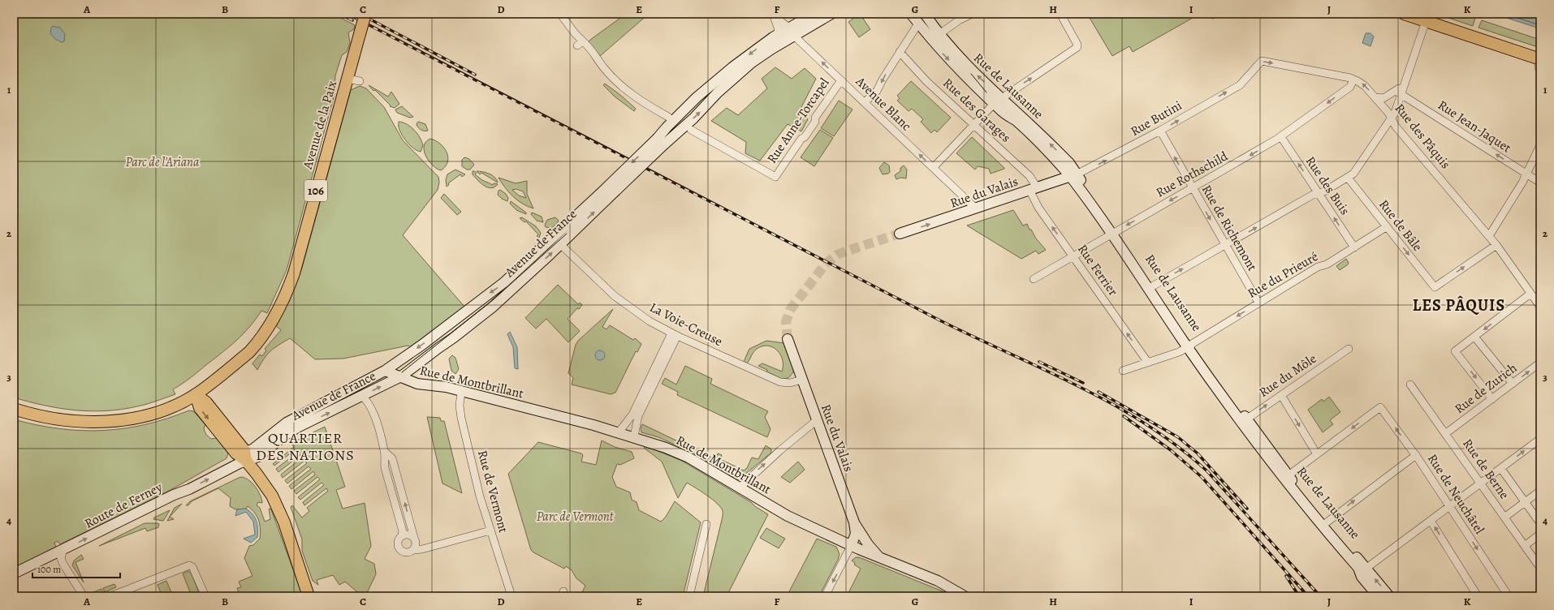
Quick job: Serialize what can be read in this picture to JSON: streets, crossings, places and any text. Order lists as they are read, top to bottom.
{
  "streets": {
    "main road": [
      "Rue de Lausanne",
      "Avenue de la Paix",
      "106",
      "Rue du Valais",
      "Avenue de France",
      "Rue de Montbrillant",
      "Route de Ferney"
    ],
    "street": [
      "Avenue Blanc",
      "Rue des Garages",
      "Rue Butini",
      "Rue Anne-Torcapel",
      "Rue Jean-Jaquet",
      "Rue des Pâquis",
      "Rue Rothschild",
      "Rue des Buis",
      "Rue de Bâle",
      "Rue de Richemont",
      "Rue Ferrier",
      "Rue du Prieuré",
      "La Voie-Creuse",
      "Rue du Môle",
      "Rue de Zurich",
      "Rue de Berne",
      "Rue de Vermont",
      "Rue de Neuchâtel"
    ]
  },
  "crossings": [
    ["Rue de Lausanne", "Rue Butini"],
    ["Rue de Lausanne", "Rue du Valais"],
    ["Rue de Lausanne", "Rue du Môle"],
    ["Avenue Blanc", "Rue Anne-Torcapel"],
    ["Avenue Blanc", "Rue du Valais"],
    ["Avenue Blanc", "Avenue de France"],
    ["Rue des Garages", "Rue du Valais"],
    ["Rue des Garages", "Rue Ferrier"],
    ["Rue Butini", "Rue des Pâquis"],
    ["Rue Butini", "Rue du Valais"],
    ["Rue Butini", "Rue de Richemont"],
    ["Rue des Pâquis", "Rue Rothschild"],
    ["Rue des Pâquis", "Rue de Bâle"],
    ["Rue Rothschild", "Rue des Buis"],
    ["Rue Rothschild", "Rue de Richemont"],
    ["Rue Rothschild", "Rue Ferrier"],
    ["Rue des Buis", "Rue du Prieuré"],
    ["Rue du Valais", "Rue Ferrier"],
    ["Rue du Valais", "La Voie-Creuse"],
    ["Rue du Valais", "Rue de Montbrillant"],
    ["Rue de Bâle", "Rue du Prieuré"],
    ["Rue de Richemont", "Rue du Prieuré"],
    ["Avenue de France", "La Voie-Creuse"],
    ["Avenue de France", "Rue de Montbrillant"],
    ["Avenue de France", "Route de Ferney"],
    ["Rue Ferrier", "Rue du Prieuré"],
    ["Rue de Montbrillant", "Rue de Vermont"],
    ["Rue de Zurich", "Rue de Berne"]
  ],
  "one_way": [
    "Avenue Blanc",
    "Rue Butini",
    "Rue Jean-Jaquet",
    "Rue des Buis",
    "Rue Ferrier",
    "Rue du Môle",
    "Route de Ferney"
  ],
  "districts": ["LES PÂQUIS", "QUARTIER DES NATIONS"],
  "parks": ["Parc de l'Ariana", "Parc de Vermont"],
  "scale_bar": "100 m",
  "grid": {
    "columns": [
      "A",
      "B",
      "C",
      "D",
      "E",
      "F",
      "G",
      "H",
      "I",
      "J",
      "K"
    ],
    "rows": [
      "1",
      "2",
      "3",
      "4"
    ]
  }
}
